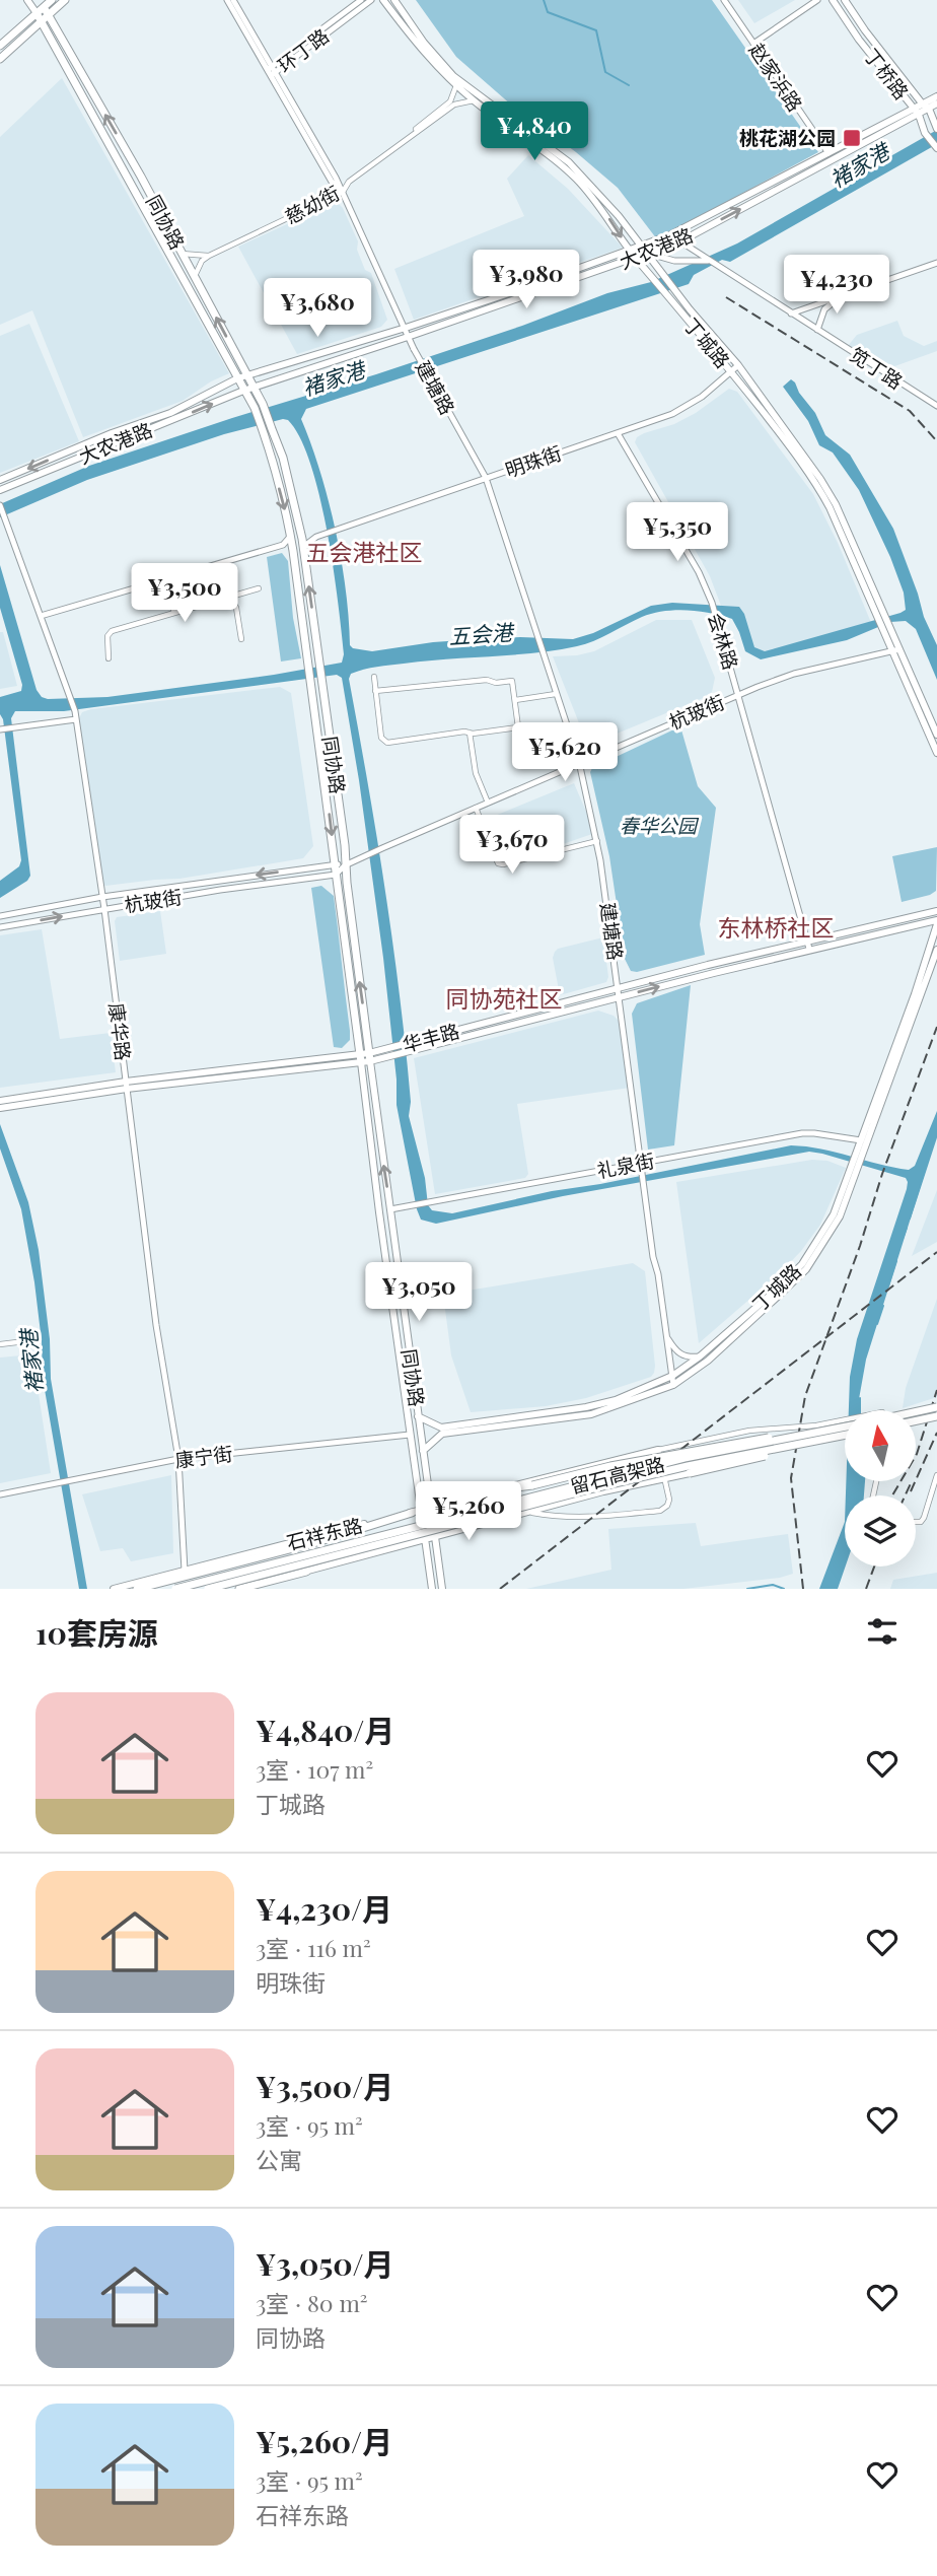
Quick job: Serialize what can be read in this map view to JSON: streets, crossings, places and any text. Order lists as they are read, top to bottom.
{
  "streets": {
    "main road": [
      "丁桥路",
      "同协路",
      "大农港路",
      "丁城路",
      "华丰路",
      "留石高架路",
      "石祥东路"
    ],
    "street": [
      "环丁路",
      "赵家浜路",
      "慈幼街",
      "笕丁路",
      "建塘路",
      "明珠街",
      "会林路",
      "杭玻街",
      "康华路",
      "礼泉街",
      "康宁街"
    ]
  },
  "crossings": [
    ["环丁路", "建塘路"],
    ["丁桥路", "大农港路"],
    ["赵家浜路", "大农港路"],
    ["慈幼街", "同协路"],
    ["慈幼街", "丁城路"],
    ["慈幼街", "建塘路"],
    ["同协路", "大农港路"],
    ["同协路", "丁城路"],
    ["同协路", "明珠街"],
    ["同协路", "杭玻街"],
    ["同协路", "华丰路"],
    ["同协路", "礼泉街"],
    ["同协路", "康宁街"],
    ["同协路", "石祥东路"],
    ["大农港路", "丁城路"],
    ["大农港路", "笕丁路"],
    ["大农港路", "建塘路"],
    ["丁城路", "建塘路"],
    ["丁城路", "明珠街"],
    ["丁城路", "杭玻街"],
    ["丁城路", "华丰路"],
    ["丁城路", "礼泉街"],
    ["建塘路", "明珠街"],
    ["建塘路", "杭玻街"],
    ["建塘路", "华丰路"],
    ["建塘路", "礼泉街"],
    ["明珠街", "会林路"],
    ["会林路", "杭玻街"],
    ["会林路", "华丰路"],
    ["杭玻街", "康华路"],
    ["康华路", "华丰路"],
    ["康华路", "康宁街"],
    ["康华路", "石祥东路"]
  ],
  "districts": ["五会港社区", "东林桥社区", "同协苑社区"],
  "water": ["褚家港", "五会港"],
  "parks": ["春华公园"],
  "places": {
    "transit": ["桃花湖公园"]
  },
  "north": "top",
  "page": {
    "price": [
      "¥4,840",
      "¥3,980",
      "¥4,230",
      "¥3,680",
      "¥5,350",
      "¥3,500",
      "¥5,620",
      "¥3,670",
      "¥3,050",
      "¥5,260"
    ],
    "heading": "10套房源",
    "list": [
      {
        "name": "¥4,840/月",
        "note": "3室 · 107 m² · 丁城路"
      },
      {
        "name": "¥4,230/月",
        "note": "3室 · 116 m² · 明珠街"
      },
      {
        "name": "¥3,500/月",
        "note": "3室 · 95 m² · 公寓"
      },
      {
        "name": "¥3,050/月",
        "note": "3室 · 80 m² · 同协路"
      },
      {
        "name": "¥5,260/月",
        "note": "3室 · 95 m² · 石祥东路"
      }
    ]
  }
}
